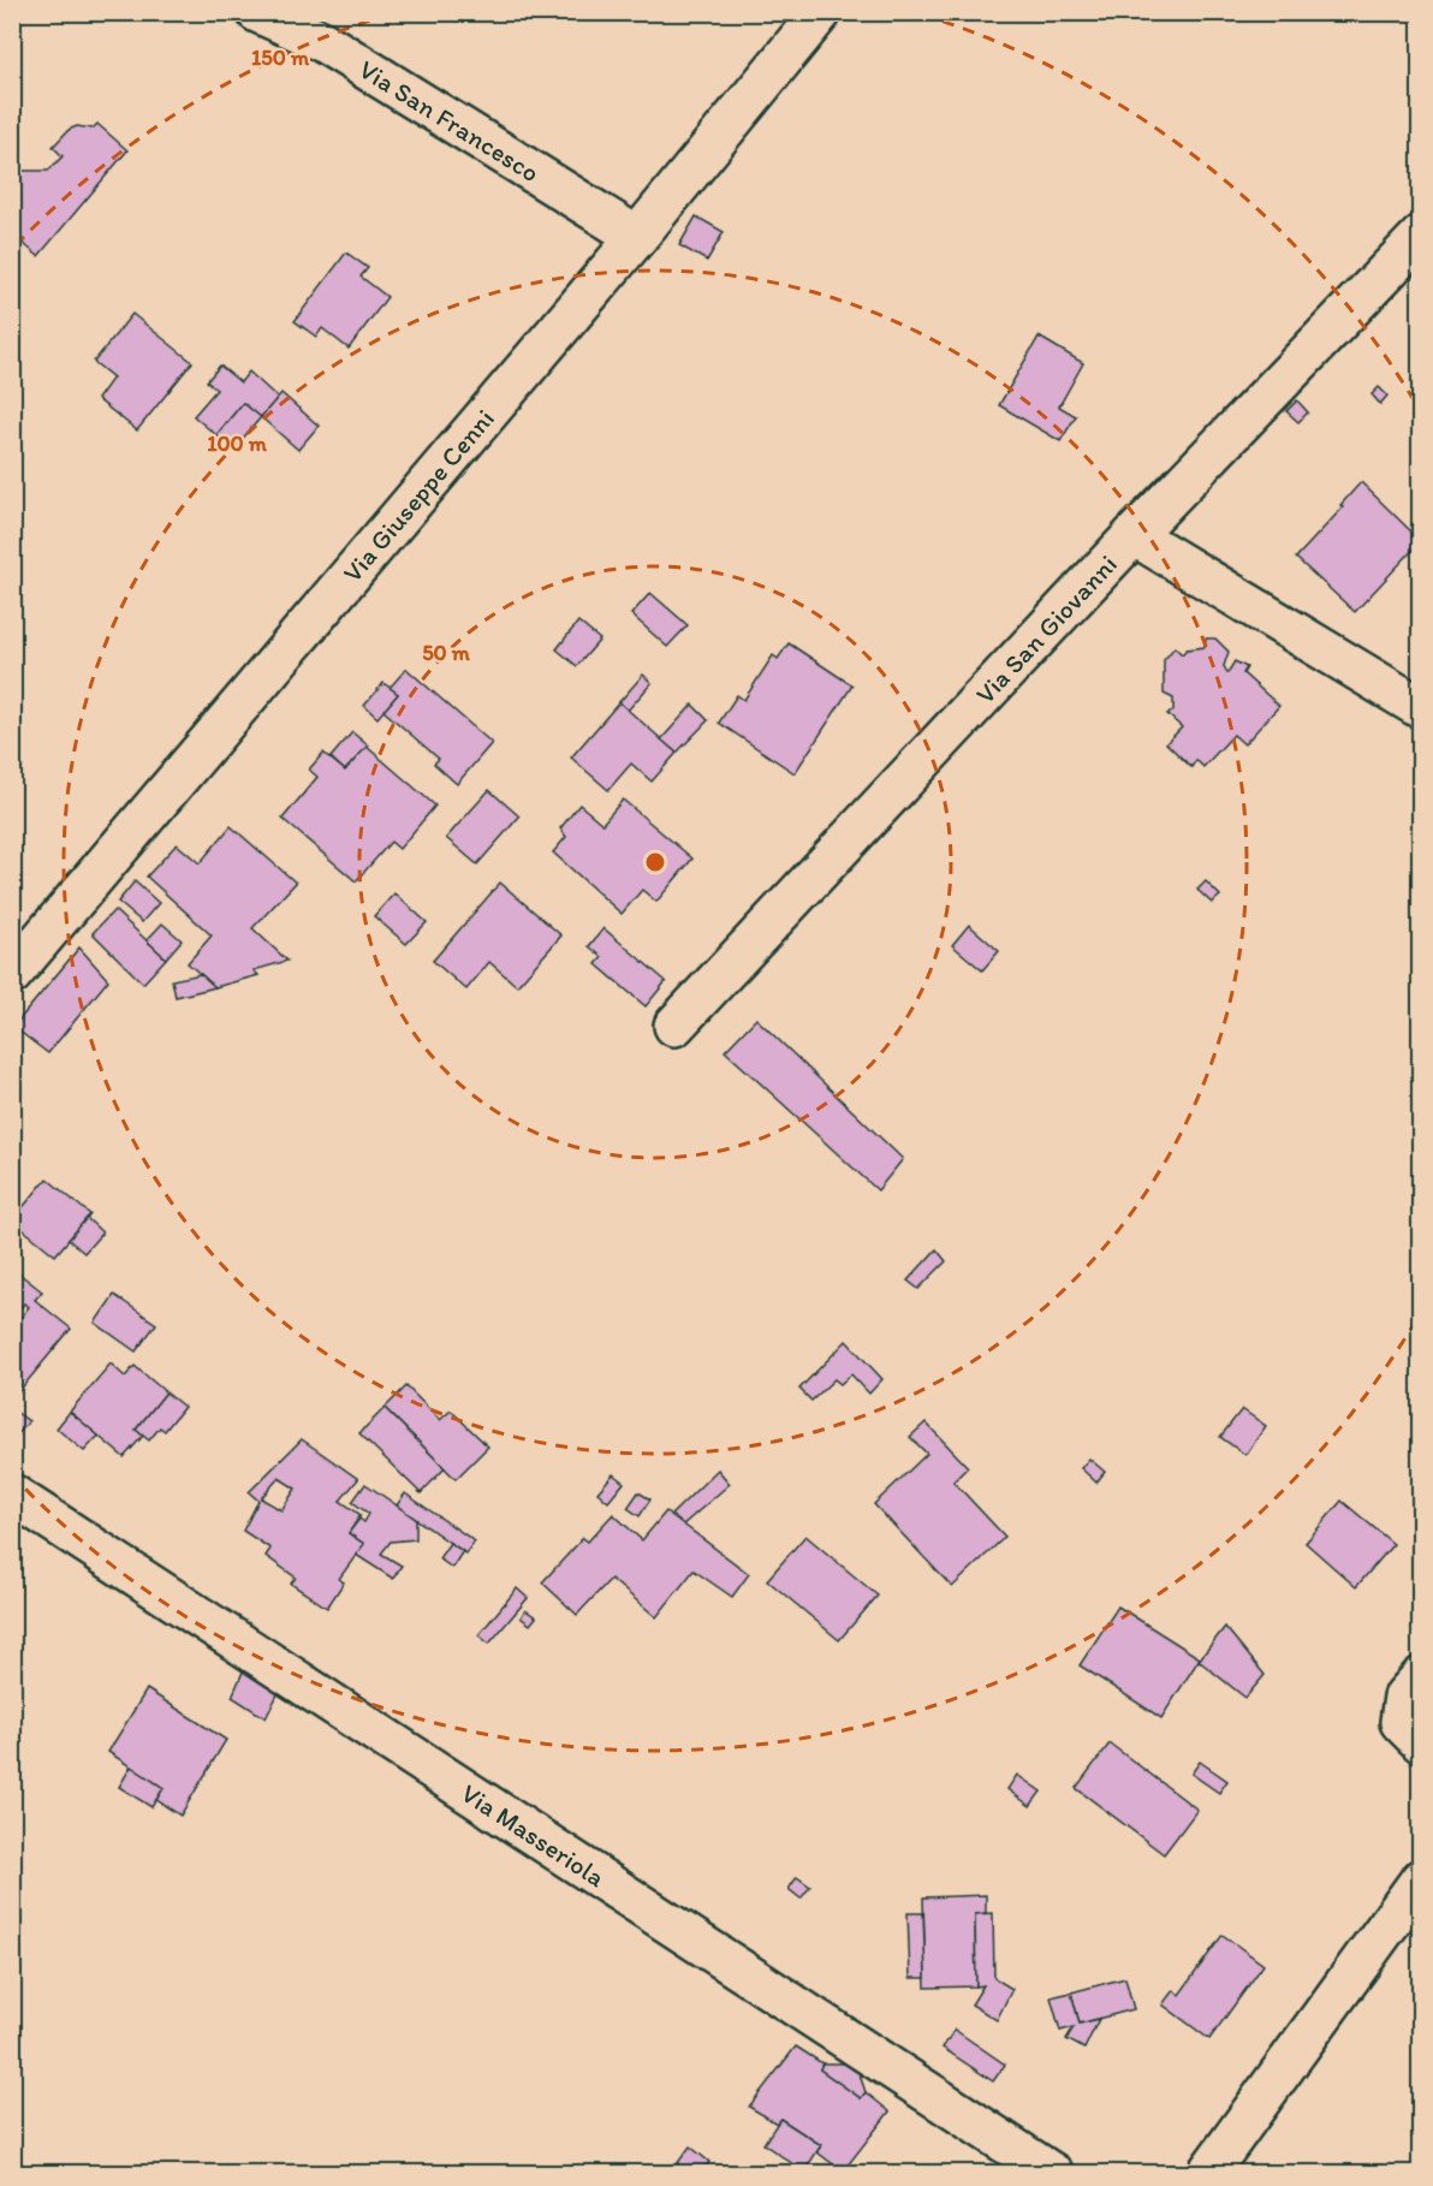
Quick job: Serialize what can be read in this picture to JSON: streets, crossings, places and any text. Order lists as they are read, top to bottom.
{
  "streets": {
    "street": [
      "Via San Francesco",
      "Via Giuseppe Cenni",
      "Via San Giovanni",
      "Via Masseriola"
    ]
  },
  "crossings": [
    ["Via San Francesco", "Via Giuseppe Cenni"]
  ],
  "rings": ["150 m", "100 m", "50 m"]
}
